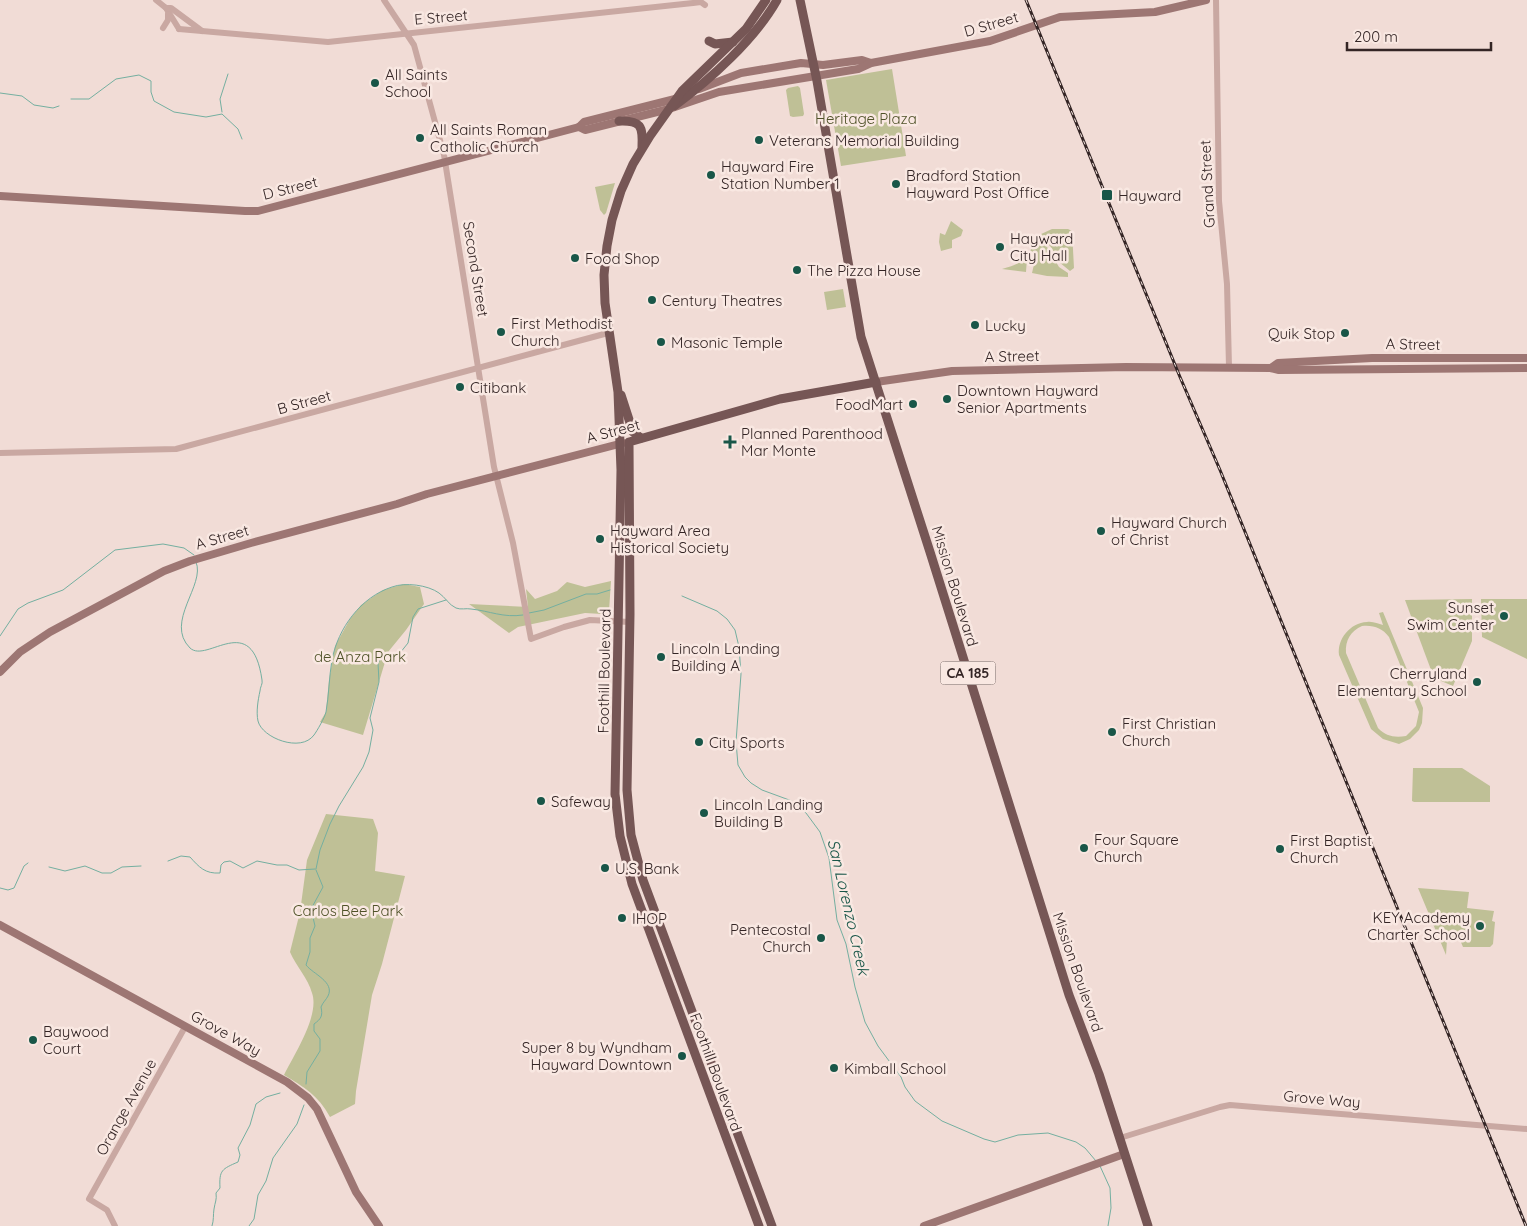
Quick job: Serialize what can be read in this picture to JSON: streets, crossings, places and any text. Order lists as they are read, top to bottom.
{
  "streets": {
    "main road": [
      "D Street",
      "A Street",
      "Mission Boulevard",
      "Foothill Boulevard",
      "CA 185",
      "Grove Way"
    ],
    "street": [
      "E Street",
      "Grand Street",
      "Second Street",
      "B Street",
      "Orange Avenue"
    ]
  },
  "crossings": [
    ["E Street", "Second Street"],
    ["D Street", "Second Street"],
    ["D Street", "Mission Boulevard"],
    ["D Street", "Foothill Boulevard"],
    ["Grand Street", "A Street"],
    ["Second Street", "A Street"],
    ["Second Street", "B Street"],
    ["Second Street", "Foothill Boulevard"],
    ["A Street", "Mission Boulevard"],
    ["A Street", "Foothill Boulevard"],
    ["B Street", "Foothill Boulevard"],
    ["Mission Boulevard", "Grove Way"],
    ["Grove Way", "Orange Avenue"]
  ],
  "water": ["San Lorenzo Creek"],
  "parks": ["Heritage Plaza", "de Anza Park", "Carlos Bee Park"],
  "places": {
    "other": [
      "All Saints School",
      "All Saints Roman Catholic Church",
      "Veterans Memorial Building",
      "Hayward Fire Station Number 1",
      "Bradford Station Hayward Post Office",
      "Hayward City Hall",
      "Food Shop",
      "The Pizza House",
      "Century Theatres",
      "Lucky",
      "First Methodist Church",
      "Quik Stop",
      "Masonic Temple",
      "Citibank",
      "Downtown Hayward Senior Apartments",
      "FoodMart",
      "Hayward Church of Christ",
      "Hayward Area Historical Society",
      "Sunset Swim Center",
      "Lincoln Landing Building A",
      "Cherryland Elementary School",
      "First Christian Church",
      "City Sports",
      "Safeway",
      "Lincoln Landing Building B",
      "Four Square Church",
      "First Baptist Church",
      "U.S. Bank",
      "IHOP",
      "KEY Academy Charter School",
      "Pentecostal Church",
      "Baywood Court",
      "Super 8 by Wyndham Hayward Downtown",
      "Kimball School"
    ],
    "transit": ["Hayward"],
    "health": ["Planned Parenthood Mar Monte"]
  },
  "scale_bar": "200 m"
}
